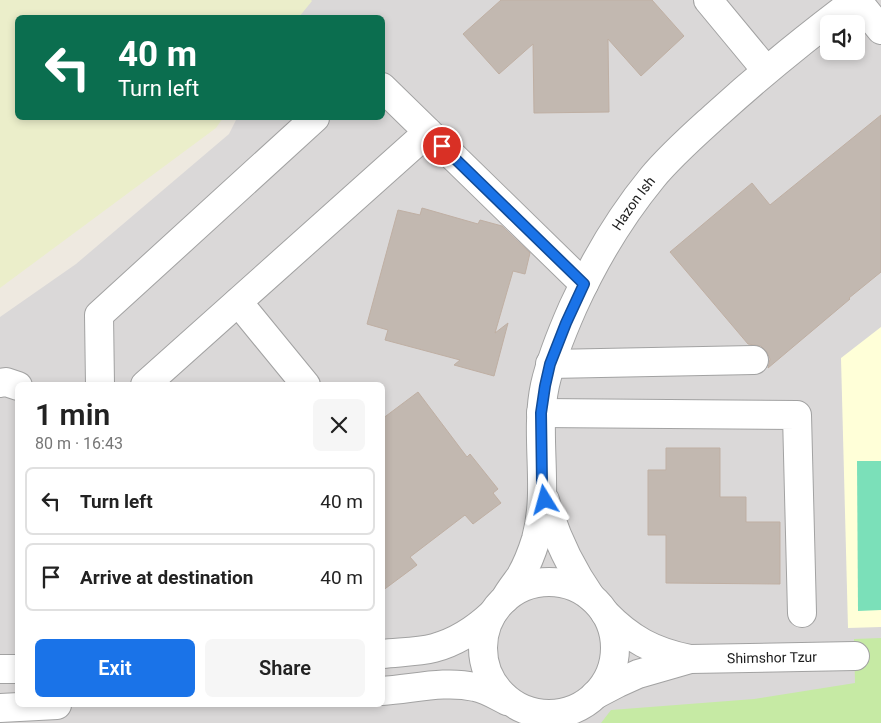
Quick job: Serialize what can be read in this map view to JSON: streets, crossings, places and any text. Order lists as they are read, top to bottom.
{
  "streets": {
    "street": ["Hazon Ish", "Shimshor Tzur"]
  },
  "crossings": [
    ["Hazon Ish", "Shimshor Tzur"]
  ],
  "page": {
    "turn": ["40 m", "Turn left"],
    "heading": ["1 min", "80 m · 16:43"],
    "list": [
      {
        "name": "Turn left",
        "value": "40 m"
      },
      {
        "name": "Arrive at destination",
        "value": "40 m"
      }
    ],
    "buttons": ["Exit", "Share"]
  }
}
